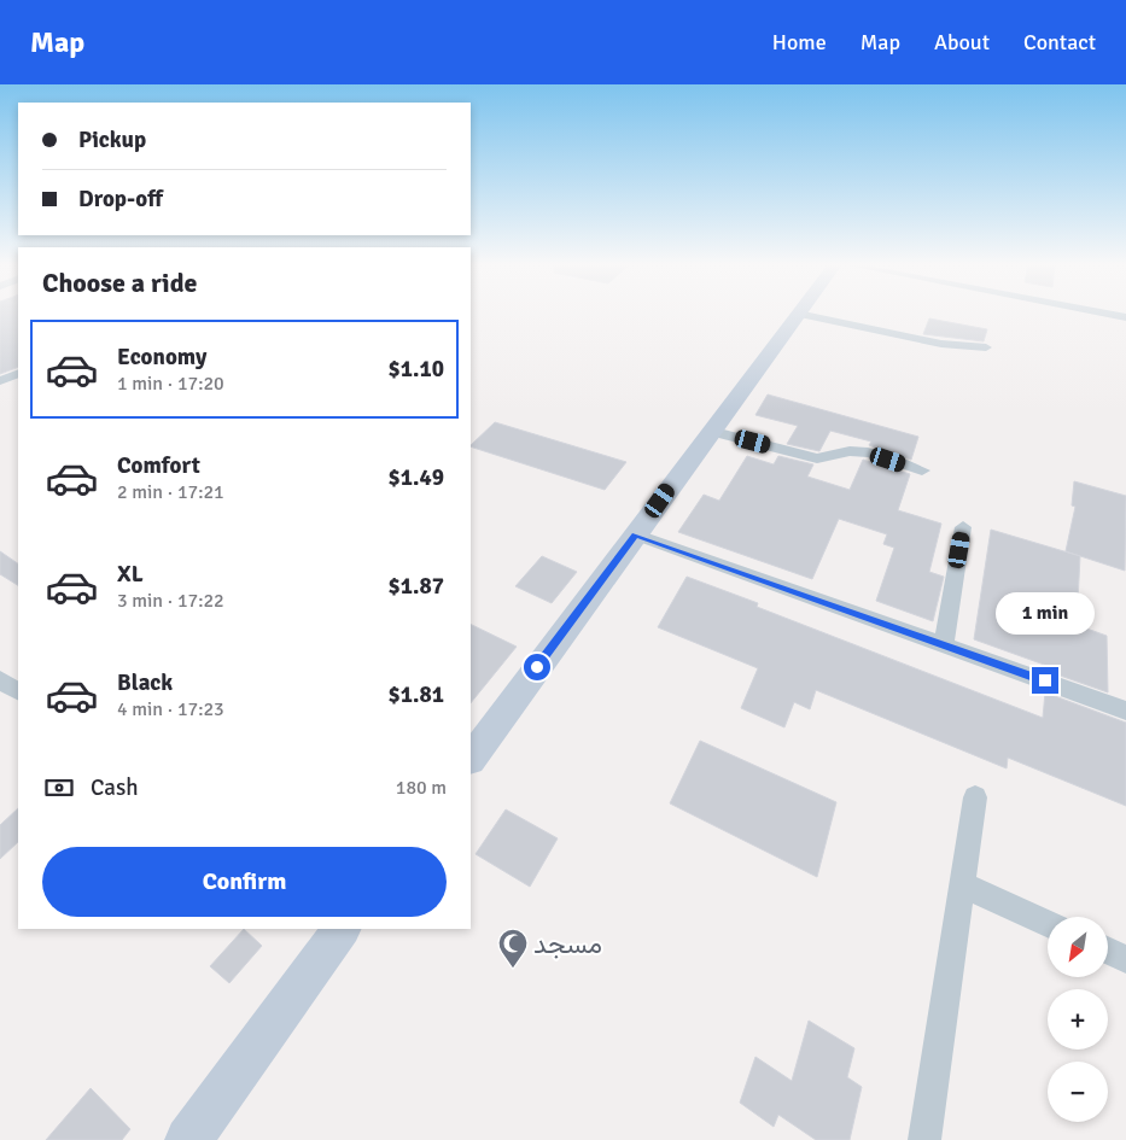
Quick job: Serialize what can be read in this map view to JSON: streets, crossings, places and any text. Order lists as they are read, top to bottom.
{
  "places": {
    "mosque": ["مسجد"]
  },
  "north": "bottom left",
  "page": {
    "header": "Map",
    "nav": [
      "Home",
      "Map",
      "About",
      "Contact"
    ],
    "banner": ["Pickup", "Drop-off"],
    "heading": "Choose a ride",
    "list": [
      {
        "name": "Economy",
        "note": "1 min · 17:20",
        "value": "$1.10"
      },
      {
        "name": "Comfort",
        "note": "2 min · 17:21",
        "value": "$1.49"
      },
      {
        "name": "XL",
        "note": "3 min · 17:22",
        "value": "$1.87"
      },
      {
        "name": "Black",
        "note": "4 min · 17:23",
        "value": "$1.81"
      }
    ],
    "bubble": "1 min",
    "pay": ["Cash", "180 m"],
    "buttons": "Confirm",
    "map_buttons": ["+", "−"]
  }
}
